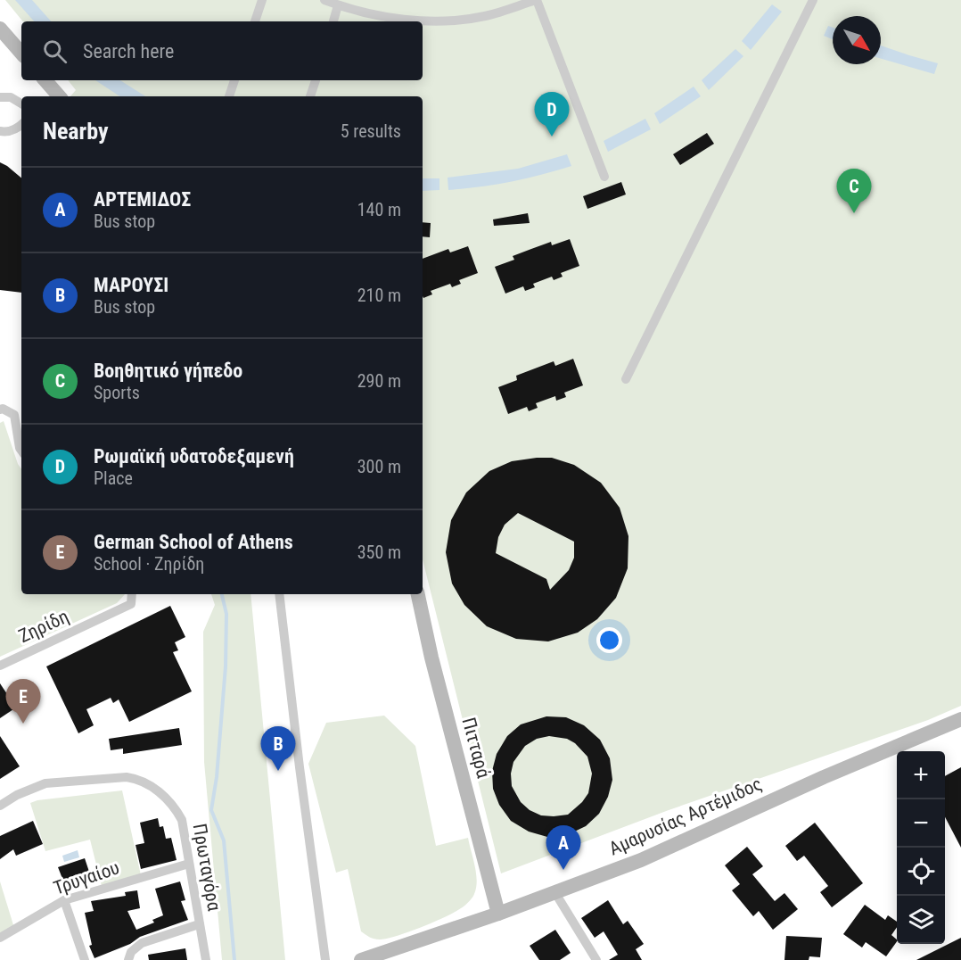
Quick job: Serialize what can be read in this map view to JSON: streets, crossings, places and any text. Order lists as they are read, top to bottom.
{
  "streets": {
    "main road": ["Πιτταρά", "Αμαρυσίας Αρτέμιδος"],
    "street": ["Ζηρίδη", "Πρωταγόρα", "Τρυγαίου"]
  },
  "crossings": [
    ["Πιτταρά", "Αμαρυσίας Αρτέμιδος"],
    ["Πρωταγόρα", "Τρυγαίου"]
  ],
  "north": "bottom right",
  "page": {
    "search": "Search here",
    "pins": [
      "D",
      "C",
      "E",
      "B",
      "A"
    ],
    "heading": ["Nearby", "5 results"],
    "list": [
      {
        "mark": "A",
        "name": "ΑΡΤΕΜΙΔΟΣ",
        "note": "Bus stop",
        "value": "140 m"
      },
      {
        "mark": "B",
        "name": "ΜΑΡΟΥΣΙ",
        "note": "Bus stop",
        "value": "210 m"
      },
      {
        "mark": "C",
        "name": "Βοηθητικό γήπεδο",
        "note": "Sports",
        "value": "290 m"
      },
      {
        "mark": "D",
        "name": "Ρωμαϊκή υδατοδεξαμενή",
        "note": "Place",
        "value": "300 m"
      },
      {
        "mark": "E",
        "name": "German School of Athens",
        "note": "School · Ζηρίδη",
        "value": "350 m"
      }
    ],
    "map_buttons": ["+", "−"]
  }
}
